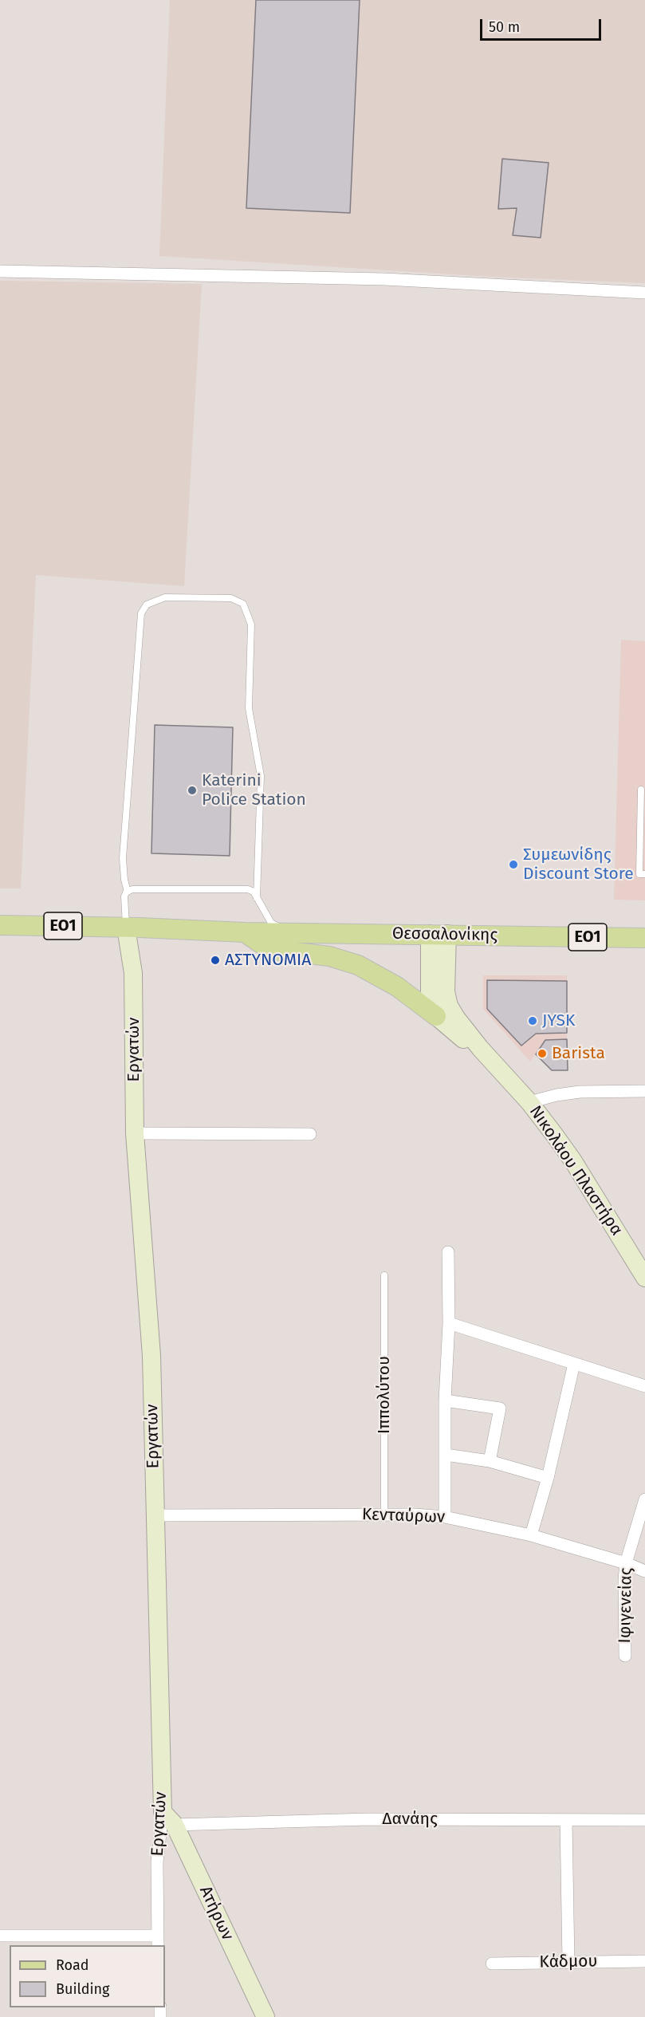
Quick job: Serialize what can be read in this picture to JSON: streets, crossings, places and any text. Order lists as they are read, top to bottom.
{
  "streets": {
    "main road": ["ΕΟ1", "Θεσσαλονίκης"],
    "street": [
      "Εργατών",
      "Νικολάου Πλαστήρα",
      "Κενταύρων",
      "Ιφιγενείας",
      "Δανάης",
      "Ατήρων",
      "Κάδμου"
    ],
    "lane": ["Ιππολύτου"]
  },
  "crossings": [
    ["ΕΟ1", "Θεσσαλονίκης"],
    ["ΕΟ1", "Εργατών"],
    ["Θεσσαλονίκης", "Νικολάου Πλαστήρα"],
    ["Εργατών", "Κενταύρων"],
    ["Εργατών", "Δανάης"],
    ["Εργατών", "Ατήρων"],
    ["Ιππολύτου", "Κενταύρων"],
    ["Κενταύρων", "Ιφιγενείας"],
    ["Δανάης", "Ατήρων"]
  ],
  "places": [
    "Katerini Police Station",
    "Συμεωνίδης Discount Store",
    "ΑΣΤΥΝΟΜΙΑ",
    "JYSK",
    "Barista"
  ],
  "legend": ["Road", "Building"],
  "scale_bar": "50 m"
}
